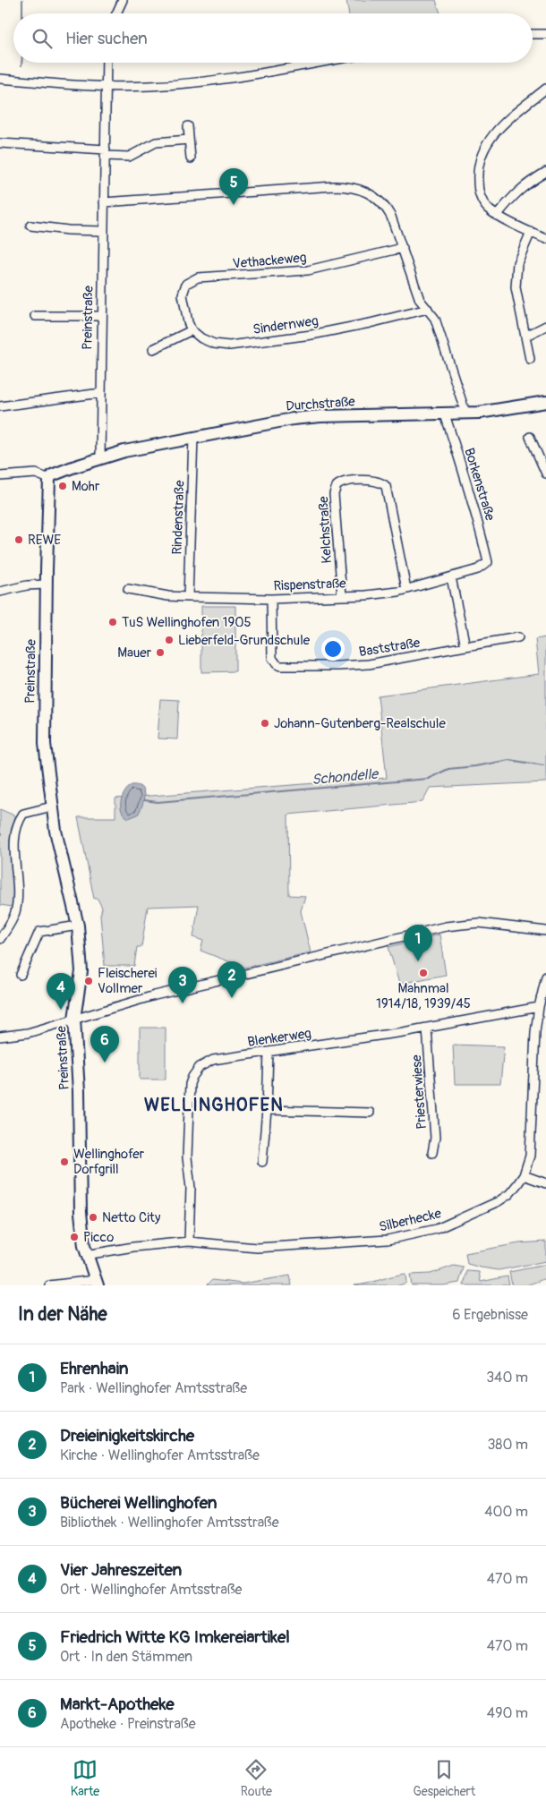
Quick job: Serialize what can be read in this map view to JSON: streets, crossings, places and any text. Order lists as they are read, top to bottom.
{
  "streets": {
    "street": [
      "Vethackeweg",
      "Preinstraße",
      "Sindernweg",
      "Durchstraße",
      "Borkenstraße",
      "Rindenstraße",
      "Kelchstraße",
      "Rispenstraße",
      "Baststraße",
      "Blenkerweg",
      "Priesterwiese",
      "Silberhecke"
    ]
  },
  "crossings": [
    ["Vethackeweg", "Sindernweg"],
    ["Preinstraße", "Durchstraße"],
    ["Preinstraße", "Silberhecke"],
    ["Durchstraße", "Borkenstraße"],
    ["Durchstraße", "Rindenstraße"],
    ["Borkenstraße", "Rispenstraße"],
    ["Rindenstraße", "Rispenstraße"],
    ["Kelchstraße", "Rispenstraße"],
    ["Rispenstraße", "Baststraße"],
    ["Blenkerweg", "Priesterwiese"],
    ["Blenkerweg", "Silberhecke"]
  ],
  "districts": ["WELLINGHOFEN"],
  "water": ["Schondelle"],
  "places": [
    "Mohr",
    "REWE",
    "TuS Wellinghofen 1905",
    "Lieberfeld-Grundschule",
    "Mauer",
    "Johann-Gutenberg-Realschule",
    "Mahnmal 1914/18, 1939/45",
    "Fleischerei Vollmer",
    "Wellinghofer Dorfgrill",
    "Netto City",
    "Picco"
  ],
  "page": {
    "search": "Hier suchen",
    "pins": [
      "5",
      "1",
      "2",
      "3",
      "4",
      "6"
    ],
    "heading": ["In der Nähe", "6 Ergebnisse"],
    "list": [
      {
        "mark": "1",
        "name": "Ehrenhain",
        "note": "Park · Wellinghofer Amtsstraße",
        "value": "340 m"
      },
      {
        "mark": "2",
        "name": "Dreieinigkeitskirche",
        "note": "Kirche · Wellinghofer Amtsstraße",
        "value": "380 m"
      },
      {
        "mark": "3",
        "name": "Bücherei Wellinghofen",
        "note": "Bibliothek · Wellinghofer Amtsstraße",
        "value": "400 m"
      },
      {
        "mark": "4",
        "name": "Vier Jahreszeiten",
        "note": "Ort · Wellinghofer Amtsstraße",
        "value": "470 m"
      },
      {
        "mark": "5",
        "name": "Friedrich Witte KG Imkereiartikel",
        "note": "Ort · In den Stämmen",
        "value": "470 m"
      },
      {
        "mark": "6",
        "name": "Markt-Apotheke",
        "note": "Apotheke · Preinstraße",
        "value": "490 m"
      }
    ],
    "nav": ["Karte", "Route", "Gespeichert"]
  }
}
